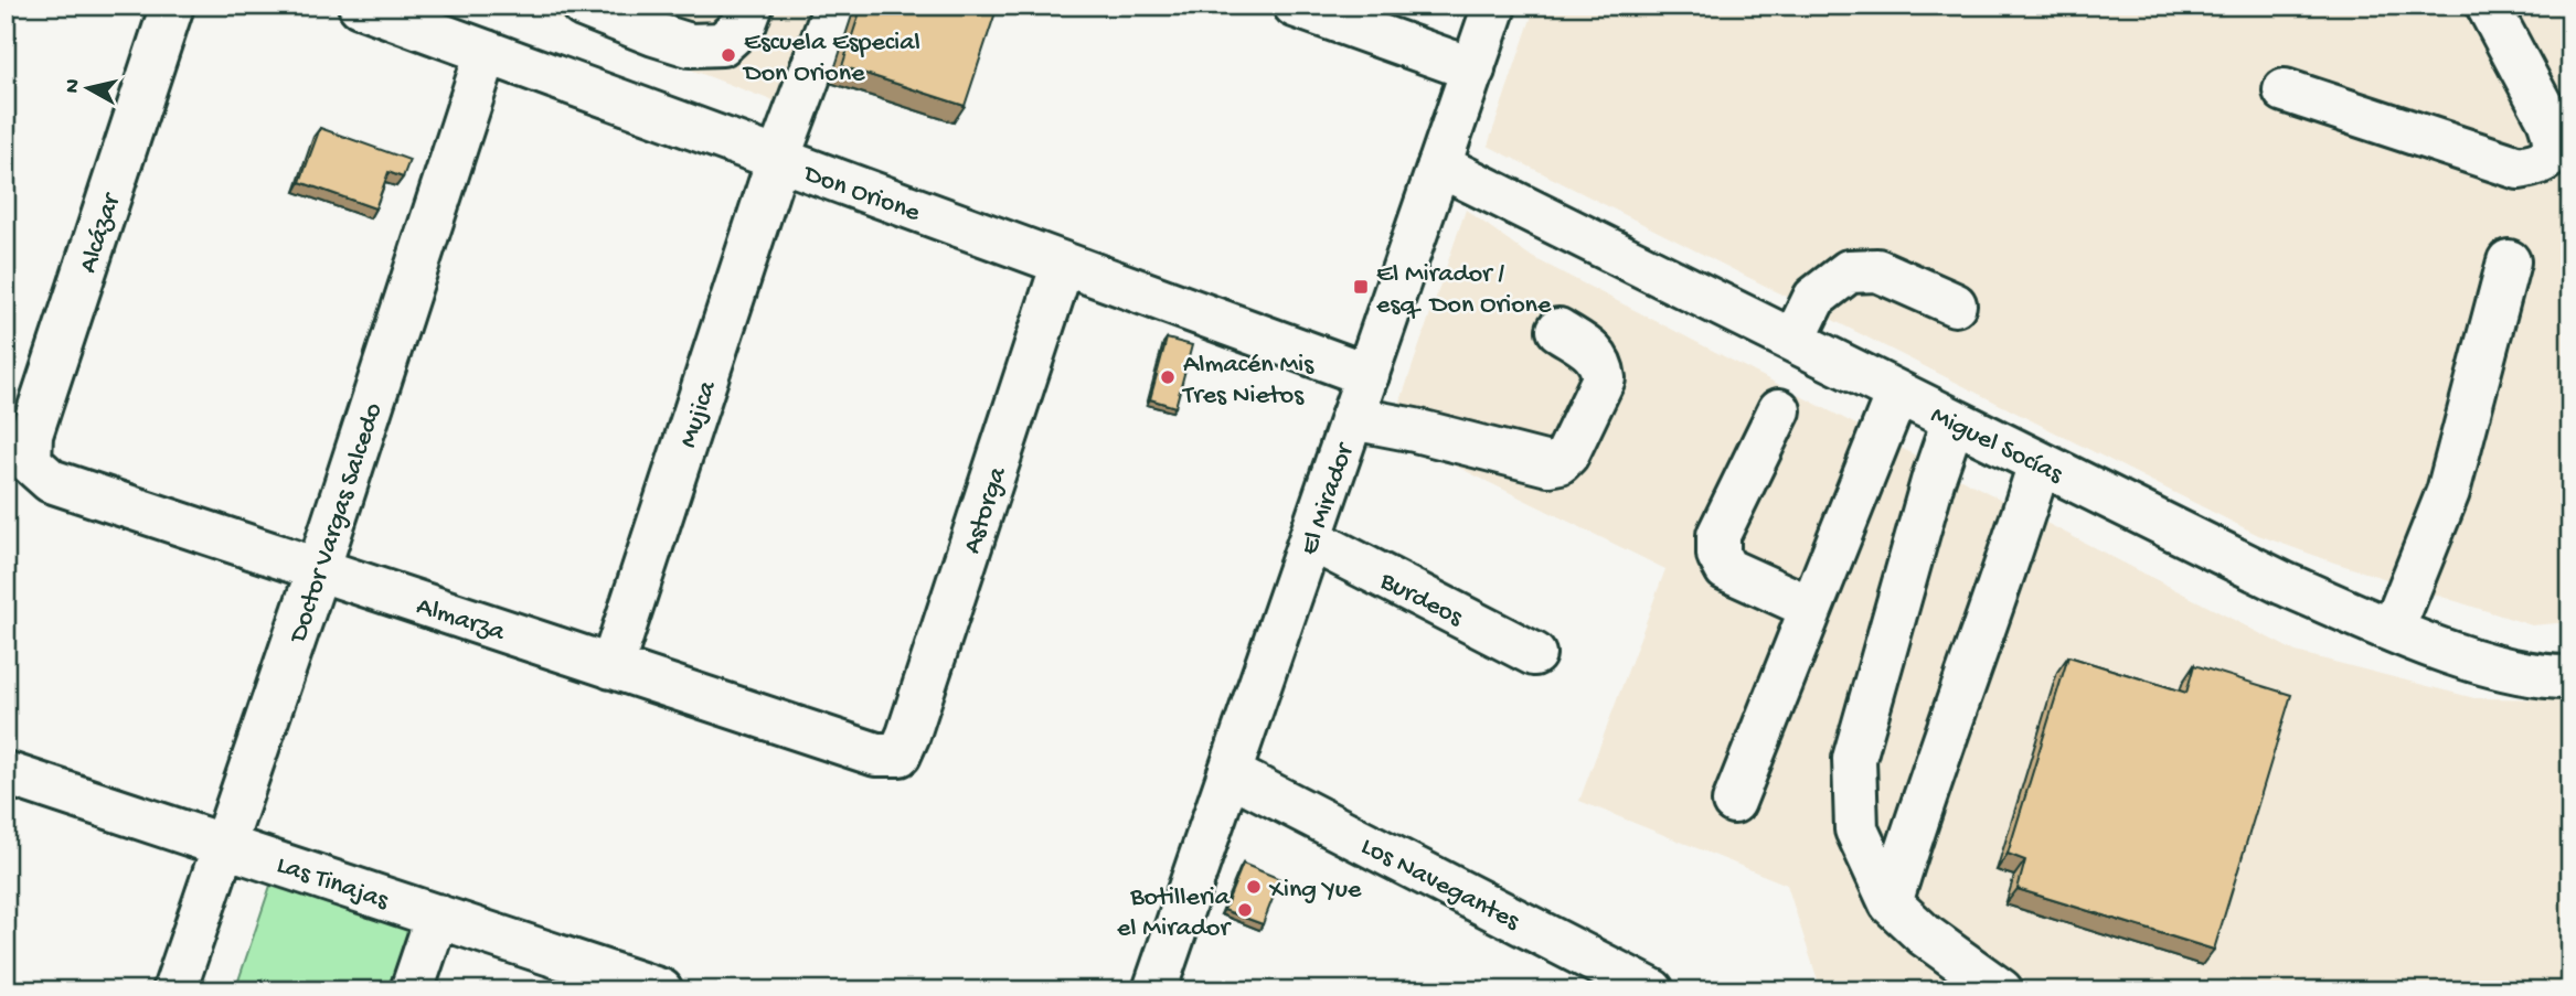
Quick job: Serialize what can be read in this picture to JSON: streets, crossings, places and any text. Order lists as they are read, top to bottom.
{
  "streets": {
    "street": [
      "Don Orione",
      "Alcázar",
      "Mujica",
      "Miguel Socías",
      "El Mirador",
      "Astorga",
      "Doctor Vargas Salcedo",
      "Burdeos",
      "Almarza",
      "Las Tinajas",
      "Los Navegantes"
    ]
  },
  "crossings": [
    ["Don Orione", "Mujica"],
    ["Don Orione", "El Mirador"],
    ["Don Orione", "Astorga"],
    ["Don Orione", "Doctor Vargas Salcedo"],
    ["Alcázar", "Almarza"],
    ["Mujica", "Almarza"],
    ["Miguel Socías", "El Mirador"],
    ["El Mirador", "Burdeos"],
    ["El Mirador", "Los Navegantes"],
    ["Astorga", "Almarza"],
    ["Doctor Vargas Salcedo", "Almarza"],
    ["Doctor Vargas Salcedo", "Las Tinajas"]
  ],
  "places": {
    "other": [
      "Escuela Especial Don Orione",
      "Almacén Mis Tres Nietos",
      "Xing Yue",
      "Botilleria el Mirador"
    ],
    "transit": ["El Mirador / esq. Don Orione"]
  },
  "north": "left"
}
